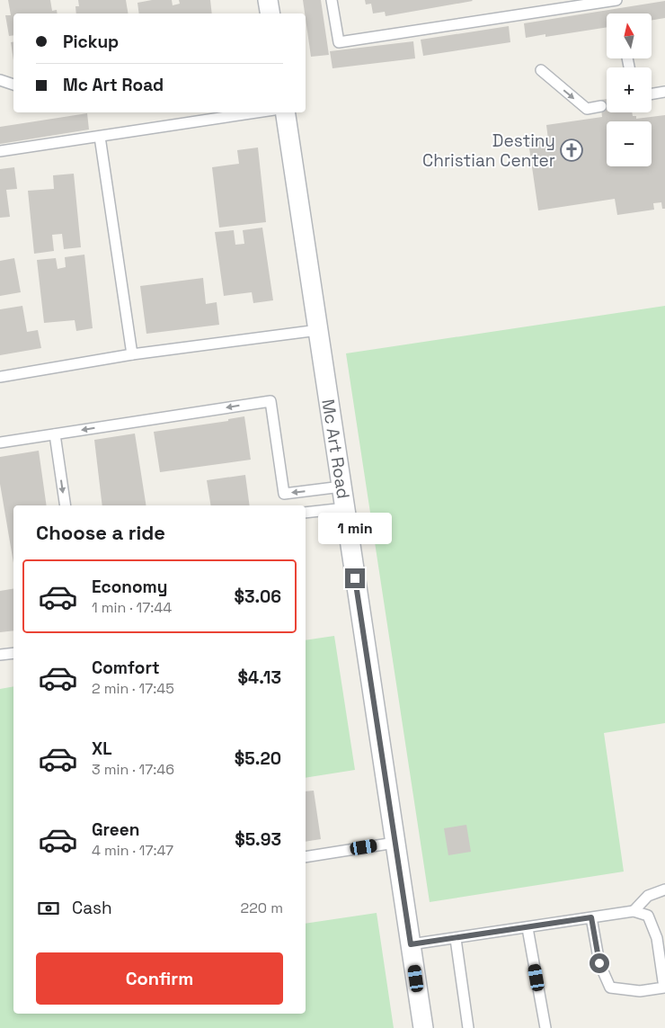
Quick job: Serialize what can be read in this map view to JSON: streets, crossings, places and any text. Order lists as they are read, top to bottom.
{
  "streets": {
    "street": ["Mc Art Road"]
  },
  "places": {
    "church": ["Destiny Christian Center"]
  },
  "north": "top",
  "page": {
    "map_buttons": ["+", "−"],
    "banner": ["Pickup", "Mc Art Road"],
    "heading": "Choose a ride",
    "bubble": "1 min",
    "list": [
      {
        "name": "Economy",
        "note": "1 min · 17:44",
        "value": "$3.06"
      },
      {
        "name": "Comfort",
        "note": "2 min · 17:45",
        "value": "$4.13"
      },
      {
        "name": "XL",
        "note": "3 min · 17:46",
        "value": "$5.20"
      },
      {
        "name": "Green",
        "note": "4 min · 17:47",
        "value": "$5.93"
      }
    ],
    "pay": ["Cash", "220 m"],
    "buttons": "Confirm"
  }
}
